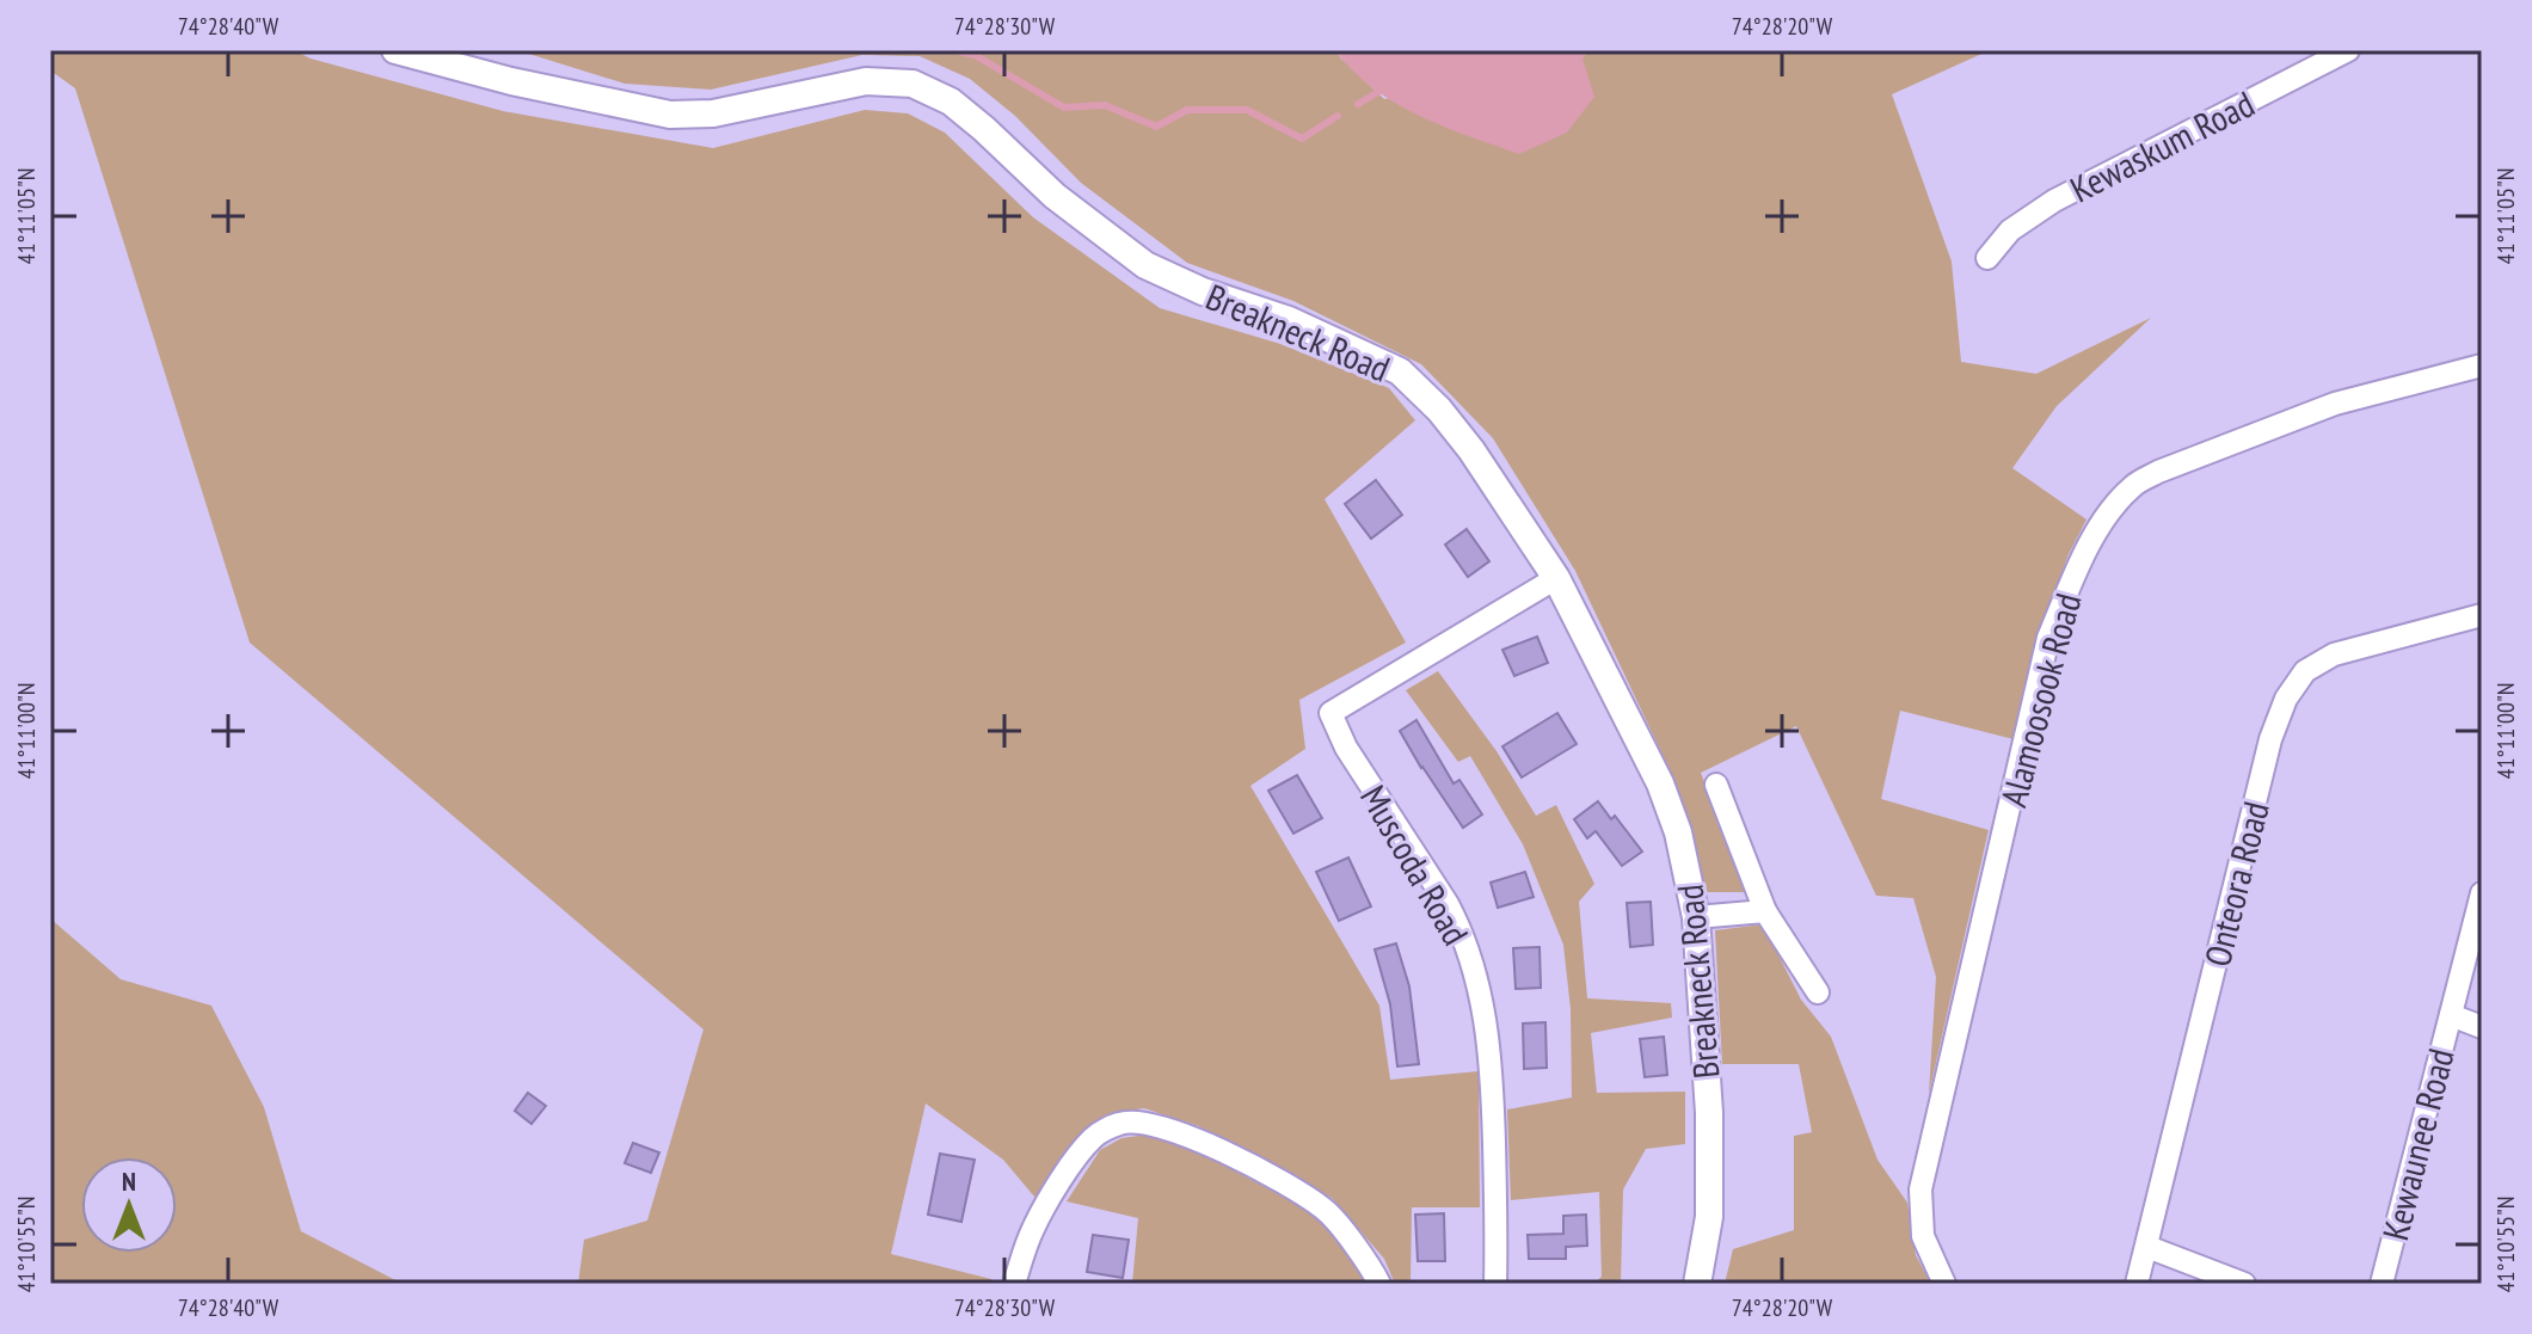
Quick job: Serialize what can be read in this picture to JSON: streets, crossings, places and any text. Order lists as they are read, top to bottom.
{
  "streets": {
    "street": [
      "Kewaskum Road",
      "Breakneck Road",
      "Alamoosook Road",
      "Muscoda Road",
      "Onteora Road",
      "Kewaunee Road"
    ]
  },
  "crossings": [
    ["Breakneck Road", "Muscoda Road"]
  ],
  "north": "top",
  "coordinates": [
    "74°28'40\"W",
    "74°28'30\"W",
    "74°28'20\"W",
    "41°11'05\"N",
    "41°11'00\"N",
    "41°10'55\"N"
  ]
}
